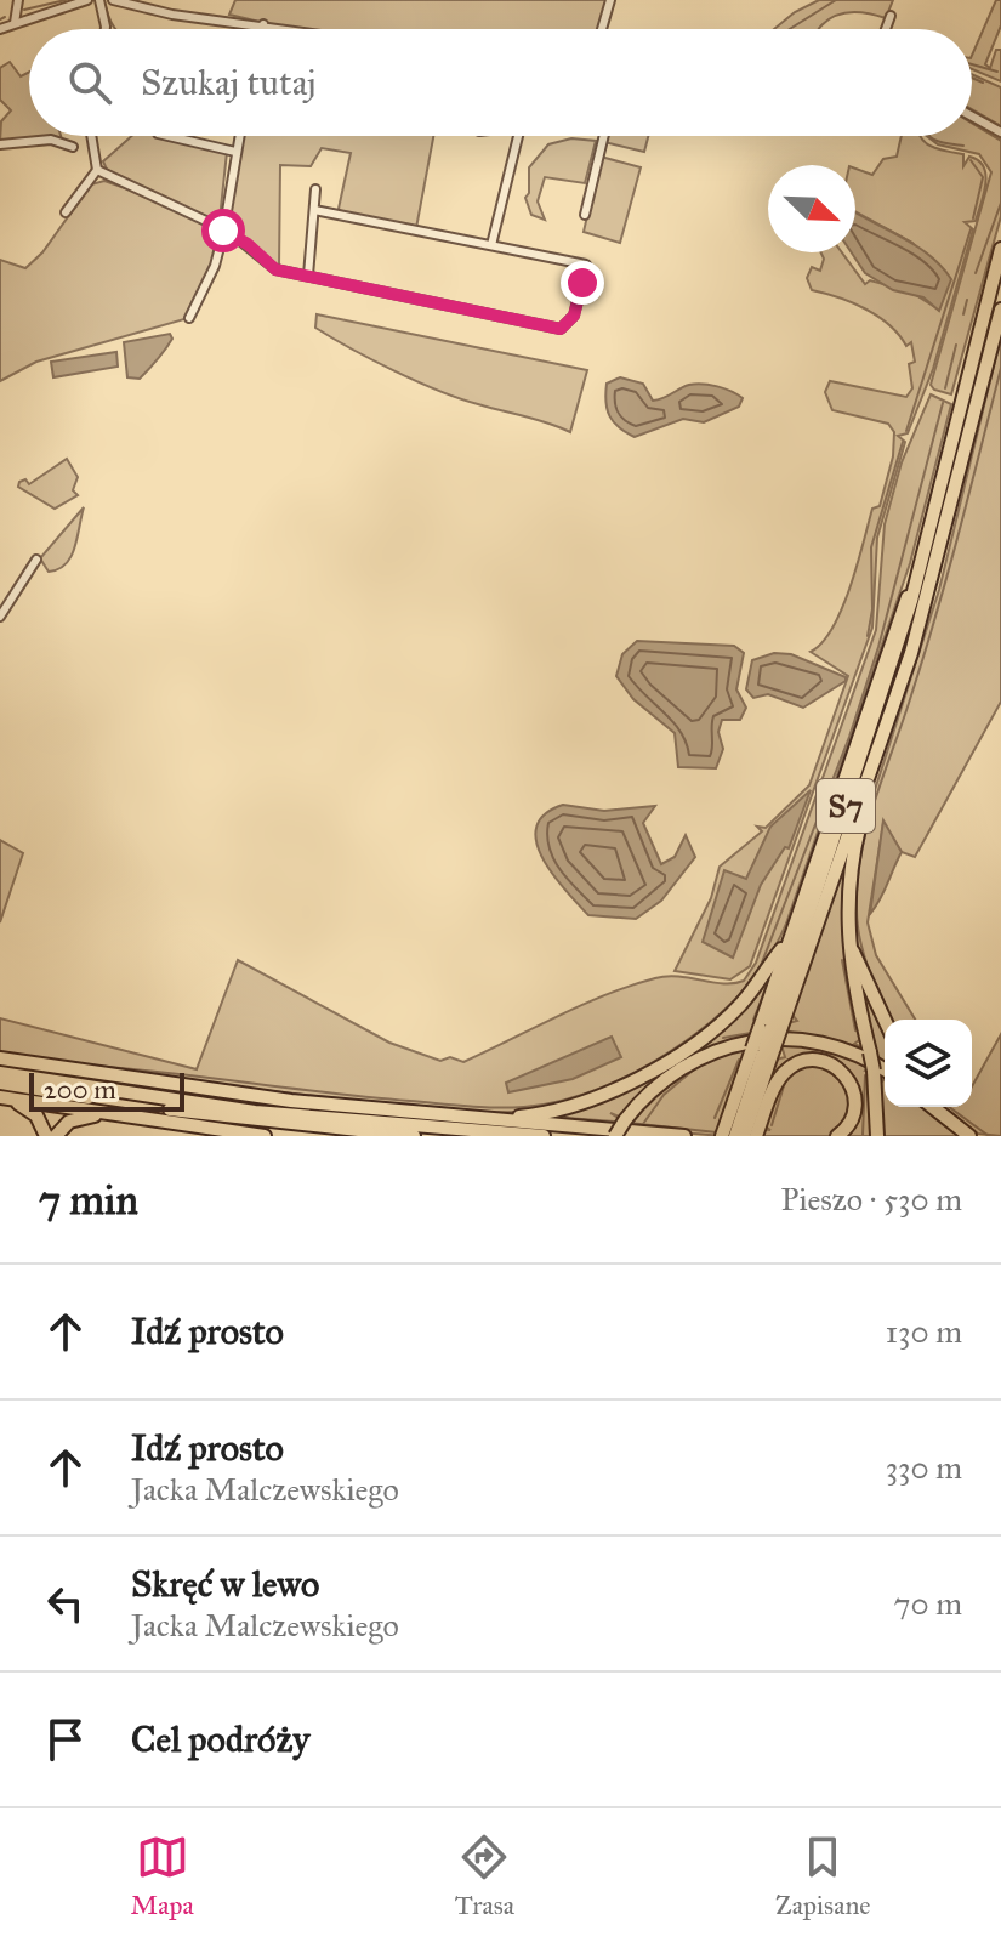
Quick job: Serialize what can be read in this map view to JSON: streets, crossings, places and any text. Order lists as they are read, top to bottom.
{
  "streets": {
    "highway": ["S7"]
  },
  "scale_bar": "200 m",
  "north": "bottom right",
  "page": {
    "search": "Szukaj tutaj",
    "scale": "200 m",
    "heading": ["7 min", "Pieszo · 530 m"],
    "list": [
      ["Idź prosto", "130 m"],
      ["Idź prosto", "Jacka Malczewskiego", "330 m"],
      ["Skręć w lewo", "Jacka Malczewskiego", "70 m"],
      "Cel podróży"
    ],
    "nav": ["Mapa", "Trasa", "Zapisane"]
  }
}
